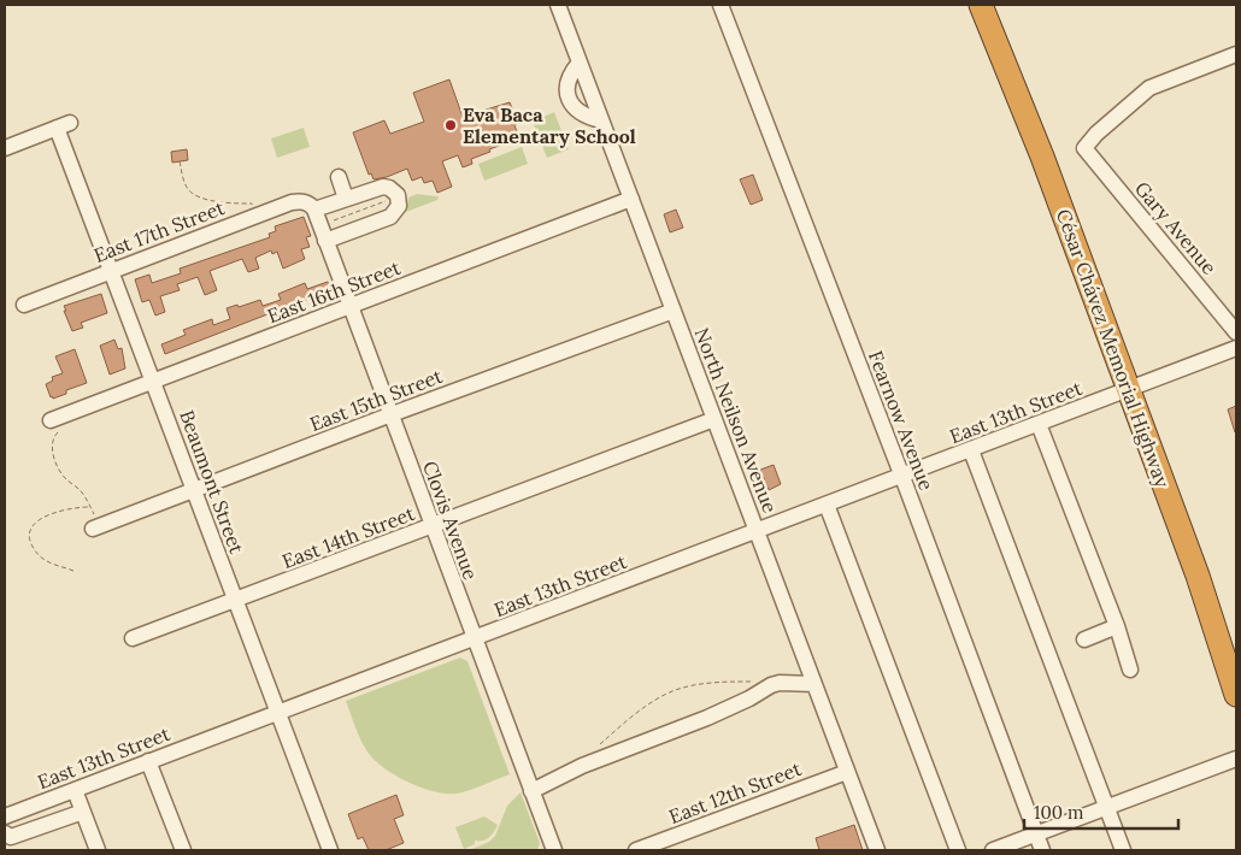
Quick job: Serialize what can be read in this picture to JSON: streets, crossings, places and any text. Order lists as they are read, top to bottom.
{
  "streets": {
    "highway": ["César Chávez Memorial Highway"],
    "street": [
      "Gary Avenue",
      "East 17th Street",
      "East 16th Street",
      "East 15th Street",
      "East 13th Street",
      "North Neilson Avenue",
      "Fearnow Avenue",
      "Beaumont Street",
      "Clovis Avenue",
      "East 14th Street",
      "East 12th Street"
    ]
  },
  "crossings": [
    ["East 17th Street", "Beaumont Street"],
    ["East 17th Street", "Clovis Avenue"],
    ["East 16th Street", "North Neilson Avenue"],
    ["East 16th Street", "Beaumont Street"],
    ["East 16th Street", "Clovis Avenue"],
    ["César Chávez Memorial Highway", "East 13th Street"],
    ["East 15th Street", "North Neilson Avenue"],
    ["East 15th Street", "Beaumont Street"],
    ["East 15th Street", "Clovis Avenue"],
    ["East 13th Street", "North Neilson Avenue"],
    ["East 13th Street", "Fearnow Avenue"],
    ["East 13th Street", "Beaumont Street"],
    ["East 13th Street", "Clovis Avenue"],
    ["North Neilson Avenue", "East 14th Street"],
    ["North Neilson Avenue", "East 12th Street"],
    ["Beaumont Street", "East 14th Street"],
    ["Clovis Avenue", "East 14th Street"]
  ],
  "places": ["Eva Baca Elementary School"],
  "scale_bar": "100 m"
}
